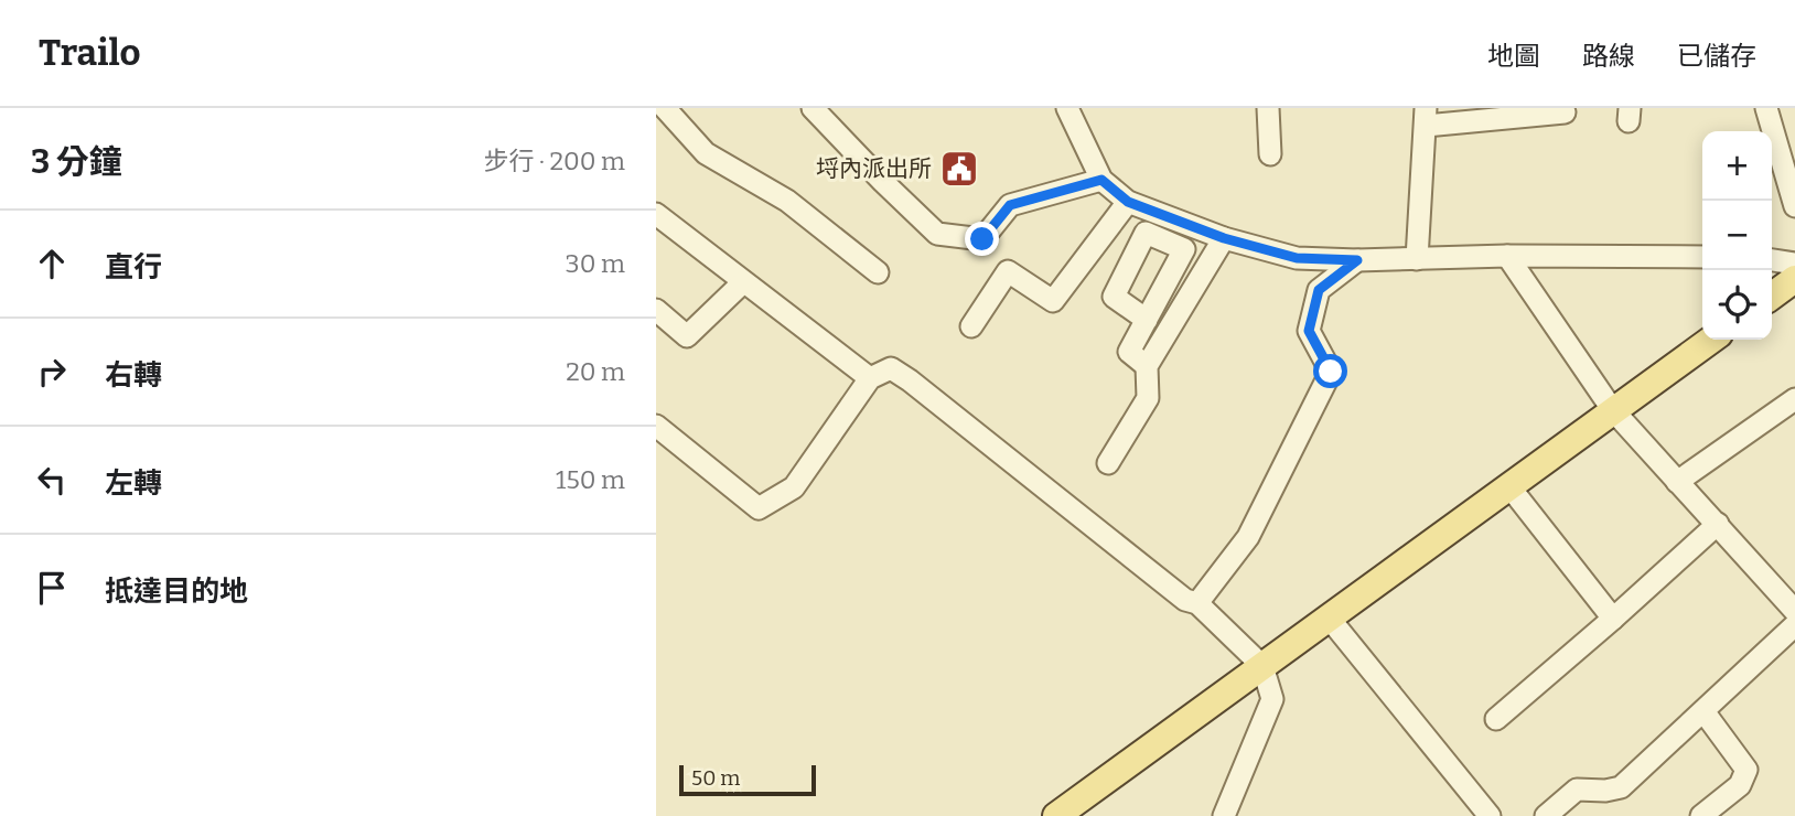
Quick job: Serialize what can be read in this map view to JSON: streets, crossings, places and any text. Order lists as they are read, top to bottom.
{
  "places": {
    "public building": ["埒內派出所"]
  },
  "scale_bar": "50 m",
  "page": {
    "header": "Trailo",
    "nav": ["地圖", "路線", "已儲存"],
    "heading": ["3 分鐘", "步行 · 200 m"],
    "map_buttons": ["+", "−"],
    "list": [
      ["直行", "30 m"],
      ["右轉", "20 m"],
      ["左轉", "150 m"],
      "抵達目的地"
    ],
    "scale": "50 m"
  }
}
